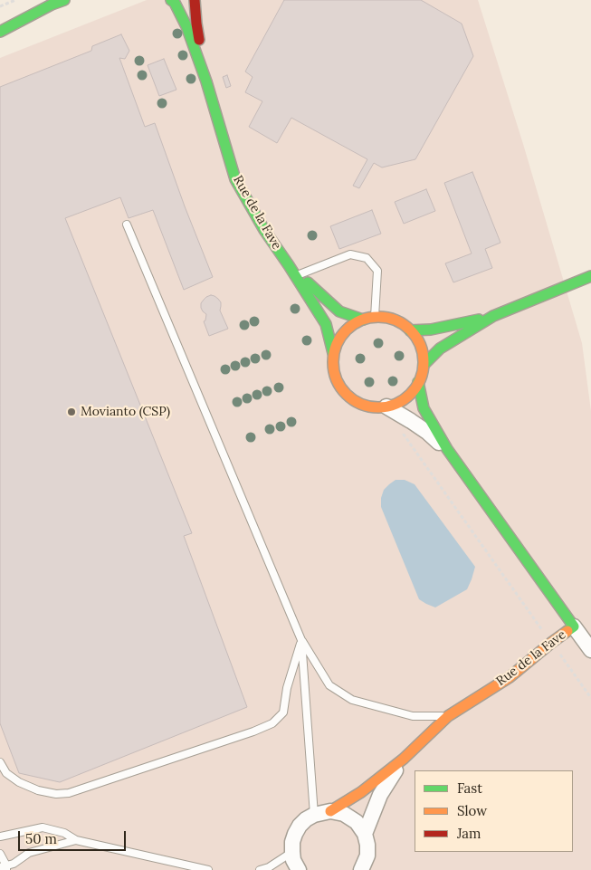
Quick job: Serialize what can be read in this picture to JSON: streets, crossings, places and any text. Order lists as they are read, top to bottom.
{
  "streets": {
    "main road": ["Rue de la Fave"]
  },
  "places": ["Movianto (CSP)"],
  "legend": ["Fast", "Slow", "Jam"],
  "scale_bar": "50 m"
}
